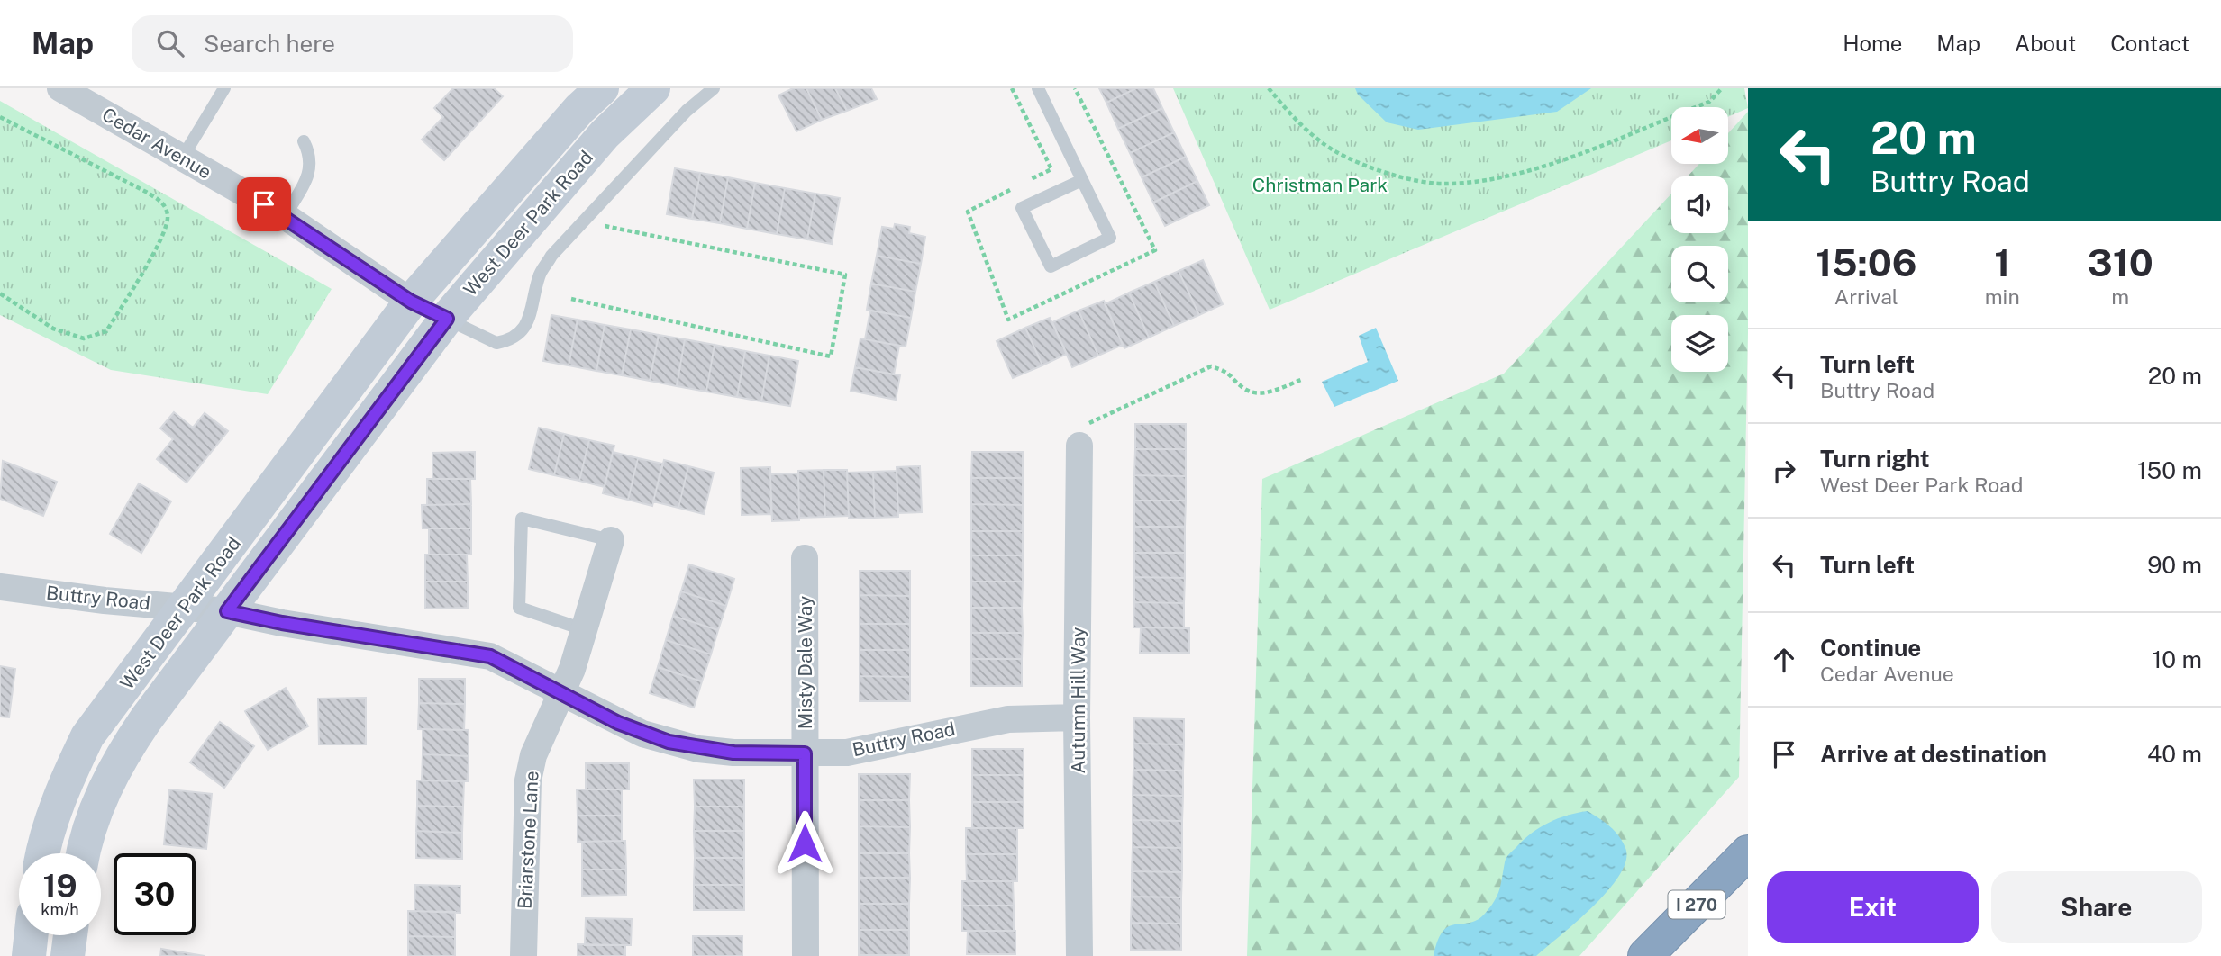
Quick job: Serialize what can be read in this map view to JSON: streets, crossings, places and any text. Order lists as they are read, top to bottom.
{
  "streets": {
    "highway": ["I 270"],
    "street": [
      "Cedar Avenue",
      "West Deer Park Road",
      "Buttry Road",
      "Misty Dale Way",
      "Autumn Hill Way",
      "Briarstone Lane"
    ]
  },
  "crossings": [
    ["Cedar Avenue", "West Deer Park Road"],
    ["West Deer Park Road", "Buttry Road"],
    ["Buttry Road", "Misty Dale Way"],
    ["Buttry Road", "Autumn Hill Way"],
    ["Buttry Road", "Briarstone Lane"]
  ],
  "parks": ["Christman Park"],
  "north": "left",
  "page": {
    "header": "Map",
    "search": "Search here",
    "nav": [
      "Home",
      "Map",
      "About",
      "Contact"
    ],
    "turn": ["20 m", "Buttry Road"],
    "eta": [
      "15:06",
      "Arrival",
      "1",
      "min",
      "310",
      "m"
    ],
    "list": [
      {
        "name": "Turn left",
        "note": "Buttry Road",
        "value": "20 m"
      },
      {
        "name": "Turn right",
        "note": "West Deer Park Road",
        "value": "150 m"
      },
      {
        "name": "Turn left",
        "value": "90 m"
      },
      {
        "name": "Continue",
        "note": "Cedar Avenue",
        "value": "10 m"
      },
      {
        "name": "Arrive at destination",
        "value": "40 m"
      }
    ],
    "speed": "19 km/h",
    "limit": "30",
    "buttons": ["Exit", "Share"]
  }
}
